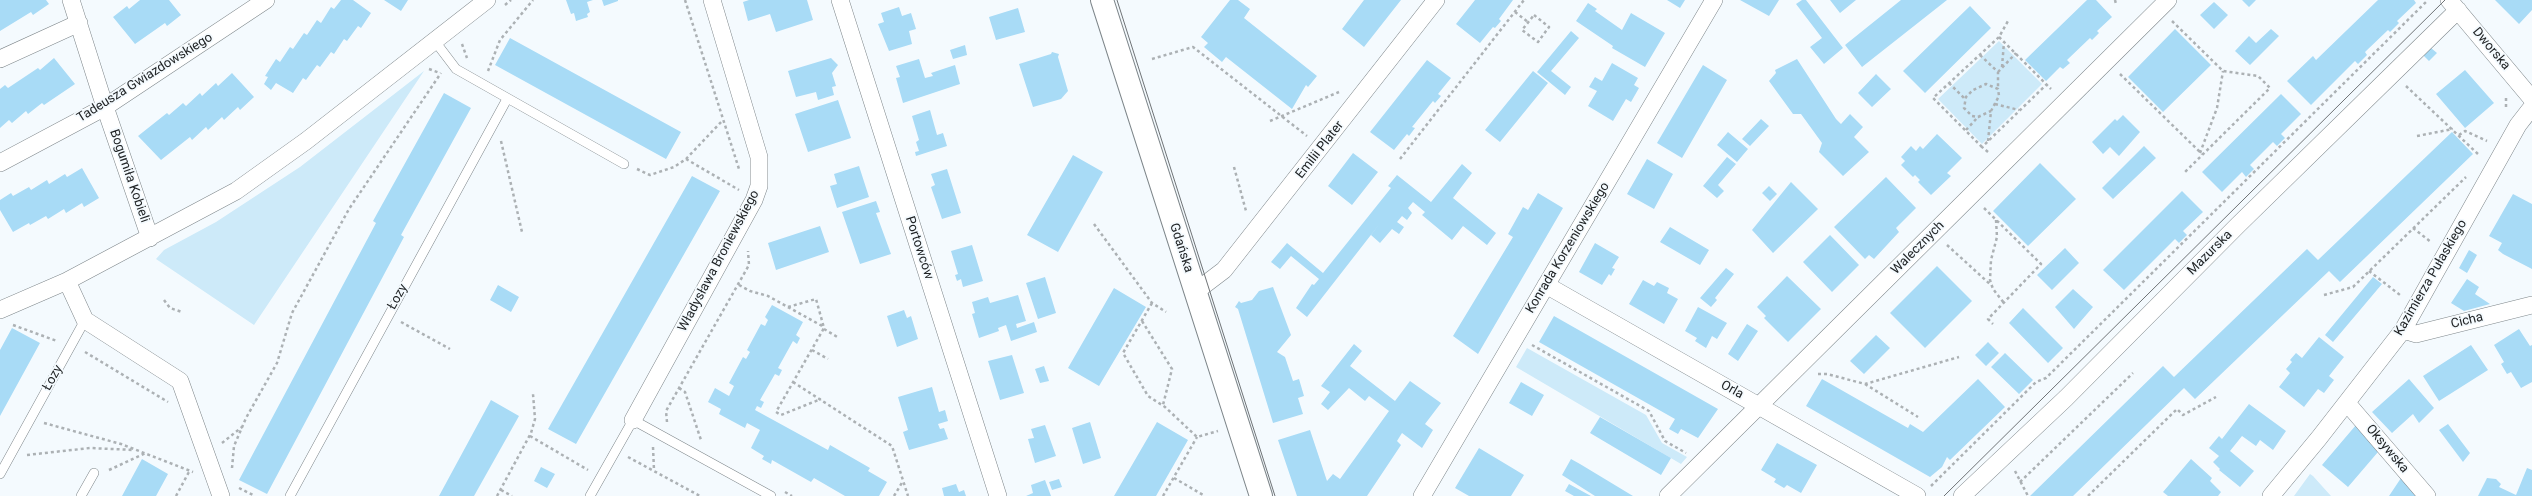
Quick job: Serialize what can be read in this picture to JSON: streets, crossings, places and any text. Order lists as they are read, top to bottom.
{
  "streets": {
    "street": [
      "Dworska",
      "Tadeusza Gwiazdowskiego",
      "Emilii Plater",
      "Bogumiła Kobieli",
      "Portowców",
      "Gdańska",
      "Konrada Korzeniowskiego",
      "Walecznych",
      "Mazurska",
      "Władysława Broniewskiego",
      "Kazimierza Pułaskiego",
      "Cicha",
      "Orla",
      "Oksywska"
    ],
    "lane": ["Łozy"]
  },
  "crossings": [
    ["Dworska", "Mazurska"],
    ["Tadeusza Gwiazdowskiego", "Bogumiła Kobieli"],
    ["Emilii Plater", "Gdańska"],
    ["Konrada Korzeniowskiego", "Orla"],
    ["Walecznych", "Orla"],
    ["Kazimierza Pułaskiego", "Cicha"],
    ["Kazimierza Pułaskiego", "Oksywska"]
  ]
}
